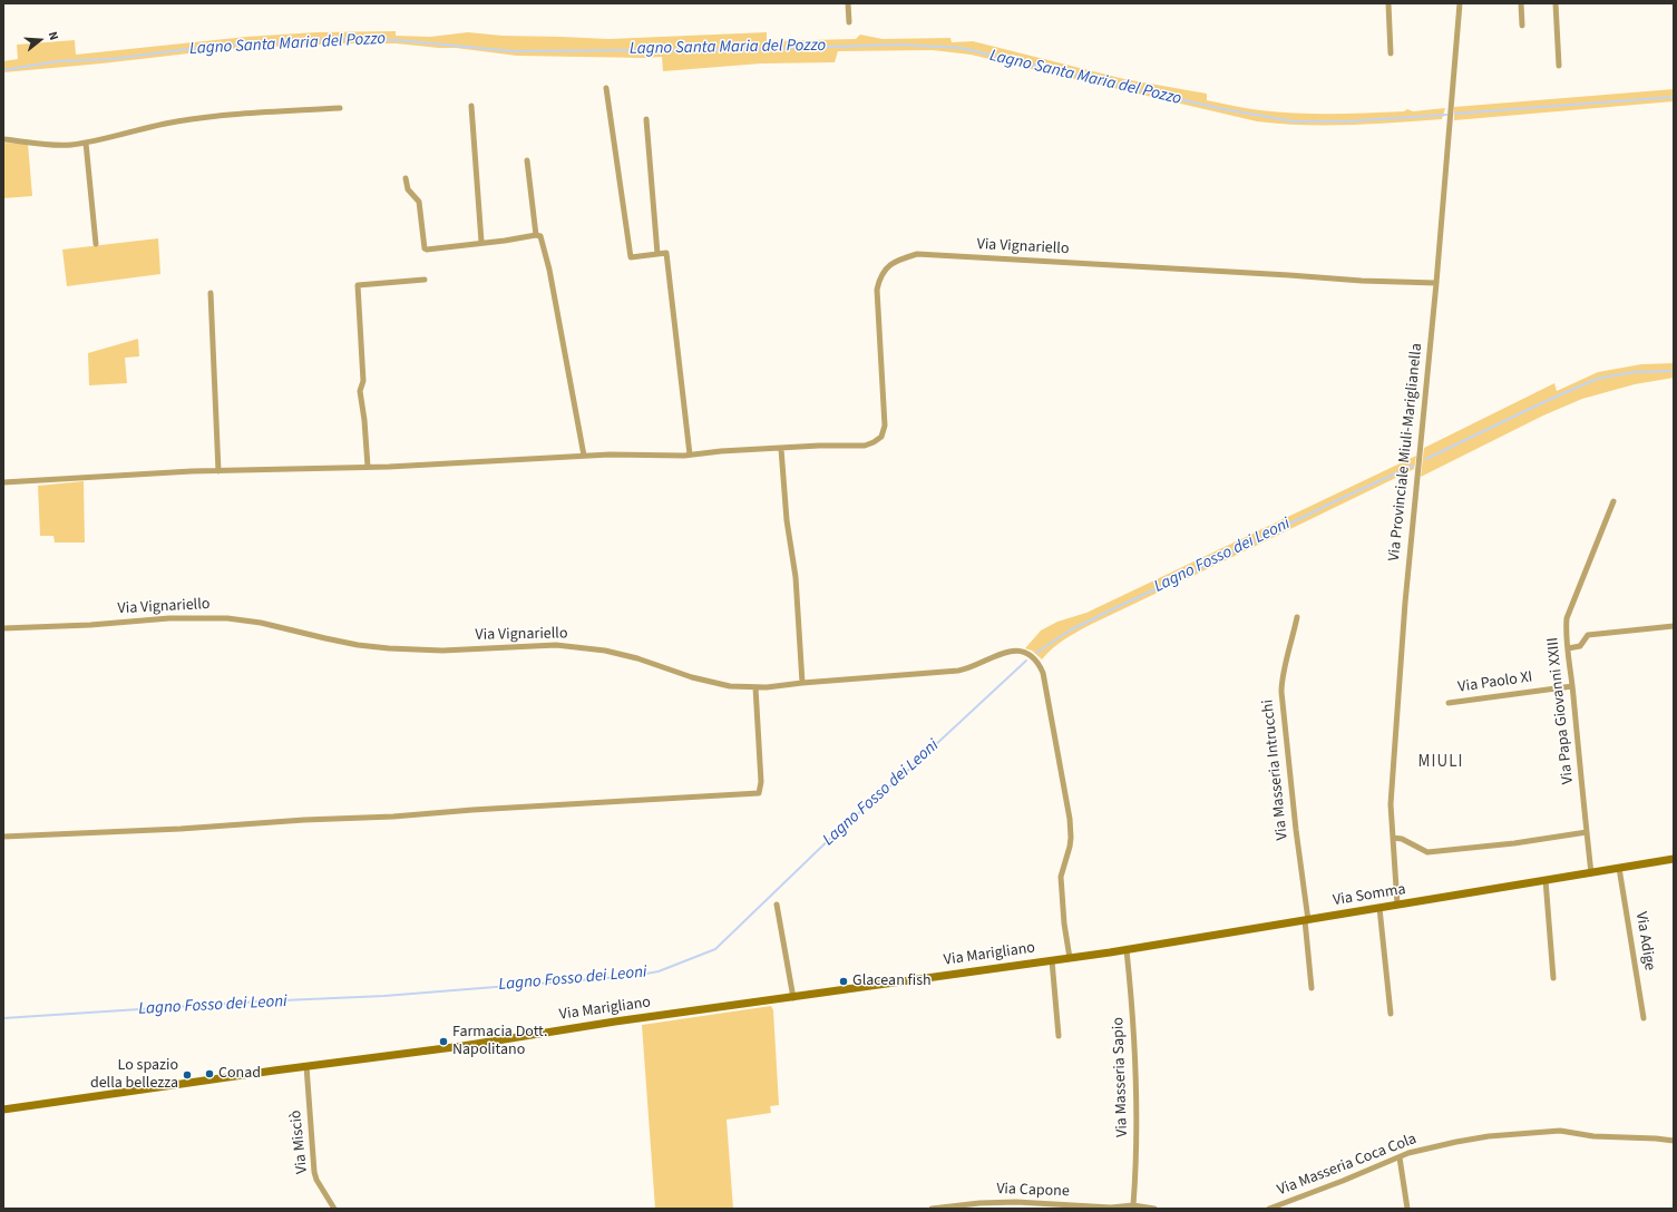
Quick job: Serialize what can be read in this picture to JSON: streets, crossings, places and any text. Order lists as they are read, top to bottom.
{
  "streets": {
    "street": [
      "Via Vignariello",
      "Via Provinciale Miuli-Mariglianella",
      "Via Paolo XI",
      "Via Papa Giovanni XXIII",
      "Via Masseria Intrucchi",
      "Via Somma",
      "Via Adige",
      "Via Marigliano",
      "Via Masseria Sapio",
      "Via Misciò",
      "Via Masseria Coca Cola",
      "Via Capone"
    ]
  },
  "crossings": [
    ["Via Vignariello", "Via Provinciale Miuli-Mariglianella"],
    ["Via Vignariello", "Via Somma"],
    ["Via Vignariello", "Via Marigliano"],
    ["Via Provinciale Miuli-Mariglianella", "Via Somma"],
    ["Via Paolo XI", "Via Papa Giovanni XXIII"],
    ["Via Papa Giovanni XXIII", "Via Somma"],
    ["Via Masseria Intrucchi", "Via Somma"],
    ["Via Somma", "Via Adige"],
    ["Via Somma", "Via Marigliano"],
    ["Via Somma", "Via Masseria Sapio"],
    ["Via Marigliano", "Via Misciò"],
    ["Via Masseria Sapio", "Via Capone"]
  ],
  "districts": ["MIULI"],
  "water": ["Lagno Santa Maria del Pozzo", "Lagno Fosso dei Leoni"],
  "places": [
    "Glacean fish",
    "Farmacia Dott. Napolitano",
    "Conad",
    "Lo spazio della bellezza"
  ],
  "north": "right"
}
